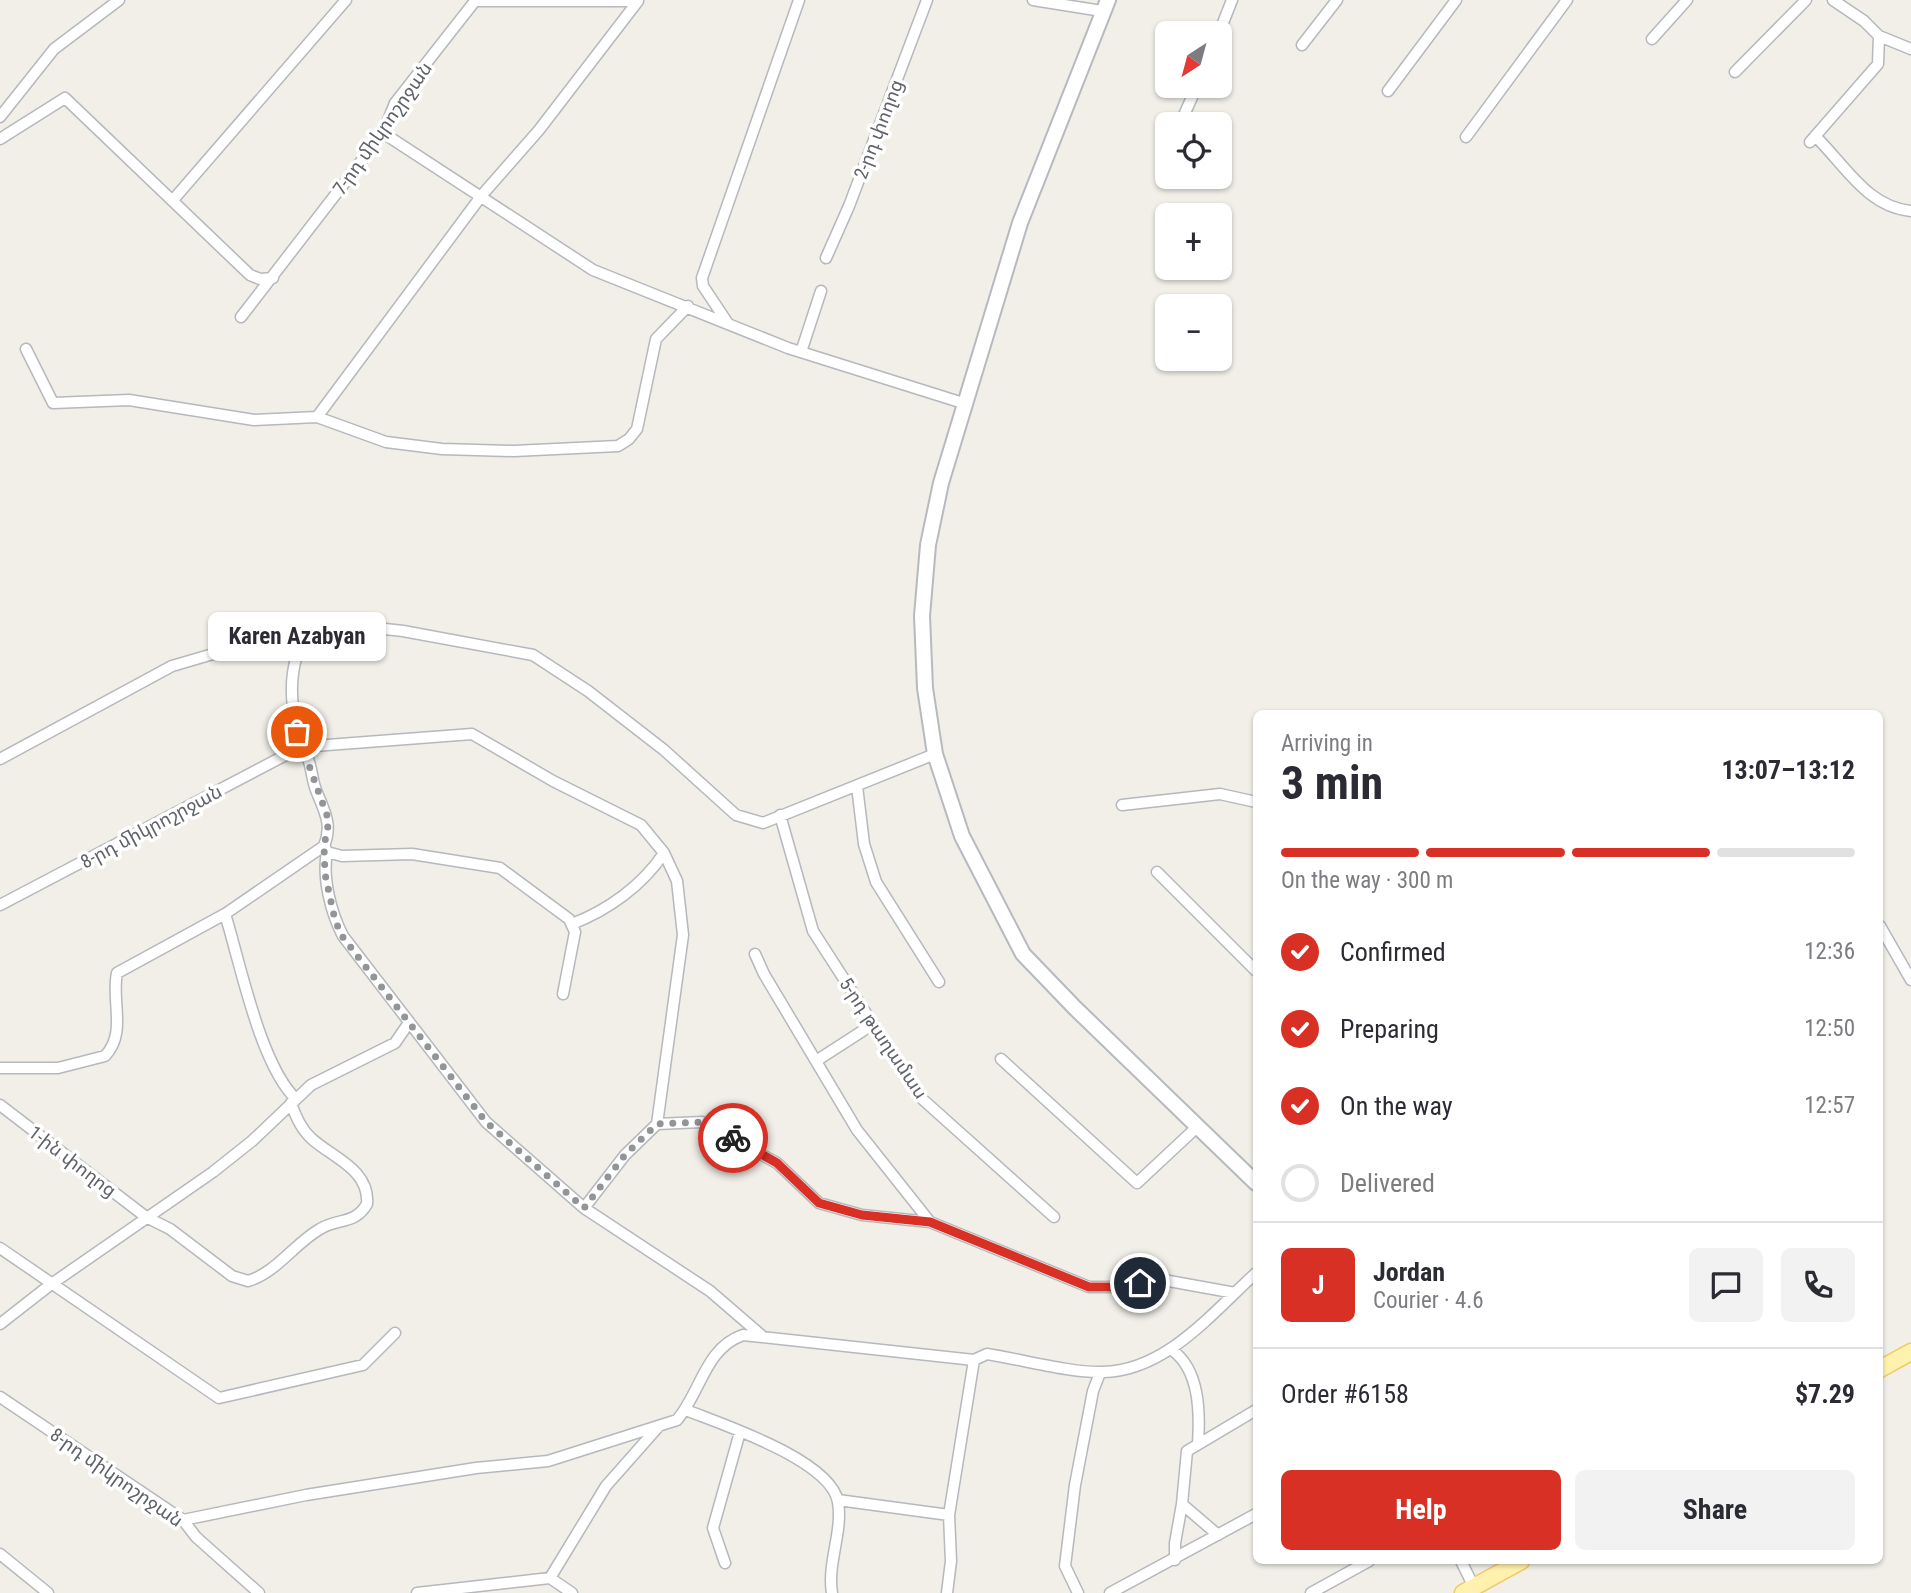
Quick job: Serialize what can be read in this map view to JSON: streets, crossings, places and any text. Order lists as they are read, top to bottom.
{
  "streets": {
    "street": [
      "7-րդ միկրոշրջան",
      "2-րդ փողոց",
      "8-րդ միկրոշրջան",
      "5-րդ թաղամաս",
      "1-ին փողոց"
    ]
  },
  "places": ["Karen Azabyan"],
  "north": "bottom left",
  "page": {
    "map_buttons": ["+", "−"],
    "bubble": "Karen Azabyan",
    "heading": ["3 min", "Arriving in", "13:07–13:12"],
    "panel": [
      "Jordan",
      "Courier · 4.6",
      "Order #6158",
      "$7.29"
    ],
    "bar": "On the way · 300 m",
    "list": [
      ["Confirmed", "12:36"],
      ["Preparing", "12:50"],
      ["On the way", "12:57"],
      "Delivered"
    ],
    "round": "J",
    "buttons": ["Help", "Share"]
  }
}
